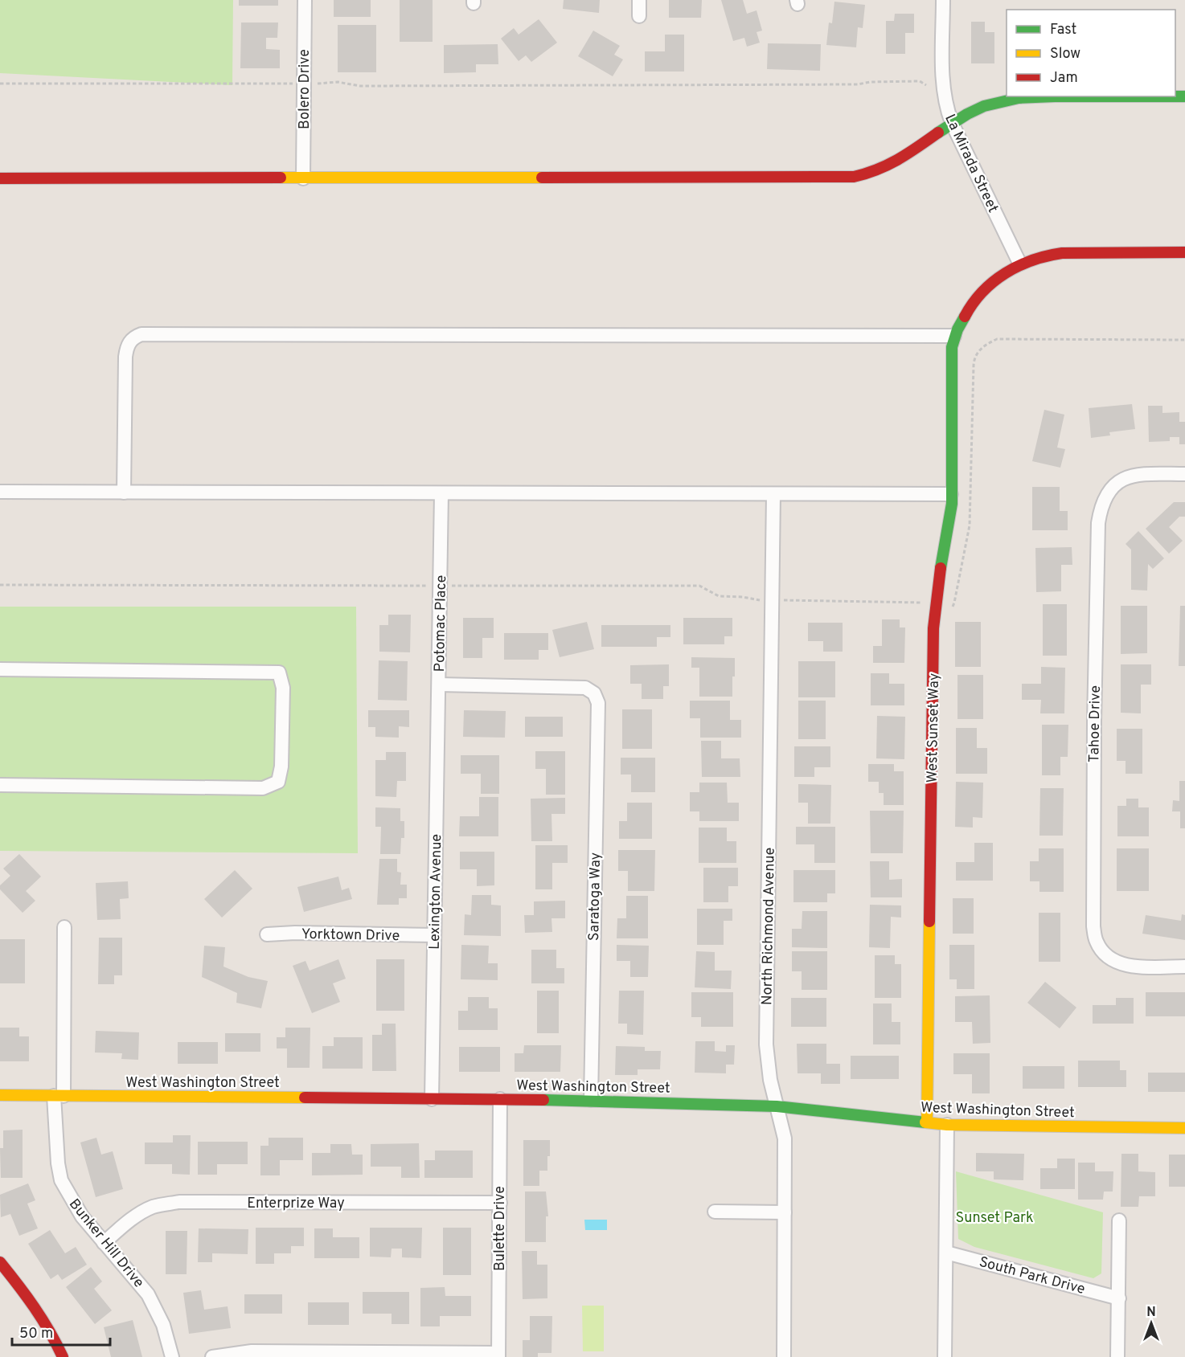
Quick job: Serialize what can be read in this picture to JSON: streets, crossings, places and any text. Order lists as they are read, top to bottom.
{
  "streets": {
    "street": [
      "Bolero Drive",
      "La Mirada Street",
      "Potomac Place",
      "Tahoe Drive",
      "West Sunset Way",
      "Lexington Avenue",
      "Saratoga Way",
      "North Richmond Avenue",
      "Yorktown Drive",
      "West Washington Street",
      "Enterprize Way",
      "Bulette Drive",
      "Bunker Hill Drive",
      "South Park Drive"
    ]
  },
  "crossings": [
    ["Potomac Place", "Lexington Avenue"],
    ["Potomac Place", "Saratoga Way"],
    ["West Sunset Way", "West Washington Street"],
    ["Lexington Avenue", "Yorktown Drive"],
    ["Lexington Avenue", "West Washington Street"],
    ["Saratoga Way", "West Washington Street"],
    ["North Richmond Avenue", "West Washington Street"],
    ["West Washington Street", "Bulette Drive"],
    ["West Washington Street", "Bunker Hill Drive"],
    ["Enterprize Way", "Bulette Drive"],
    ["Enterprize Way", "Bunker Hill Drive"]
  ],
  "parks": ["Sunset Park"],
  "legend": ["Fast", "Slow", "Jam"],
  "scale_bar": "50 m",
  "north": "top"
}
